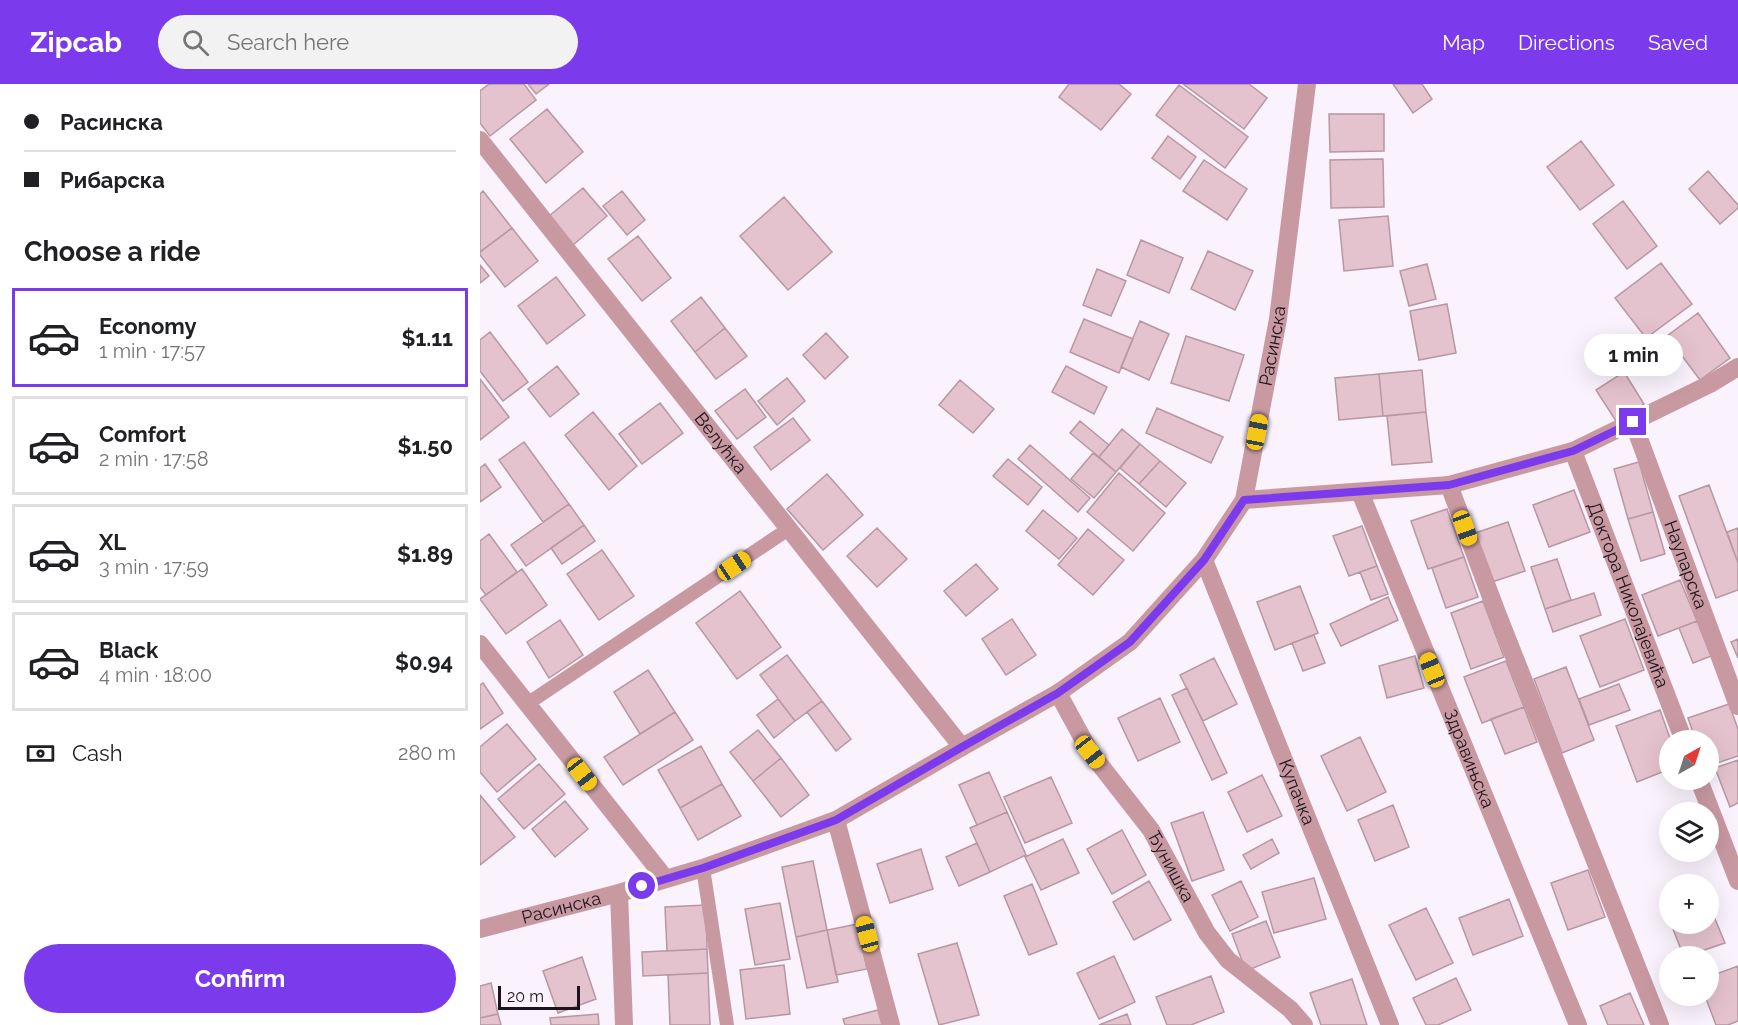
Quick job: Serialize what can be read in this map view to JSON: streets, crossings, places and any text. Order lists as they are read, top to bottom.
{
  "streets": {
    "street": [
      "Расинска",
      "Велућка",
      "Наупарска",
      "Доктора Николајевића",
      "Здравињска",
      "Купачка",
      "Ђунишка"
    ]
  },
  "crossings": [
    ["Расинска", "Велућка"],
    ["Расинска", "Купачка"],
    ["Расинска", "Ђунишка"]
  ],
  "scale_bar": "20 m",
  "north": "top right",
  "page": {
    "header": "Zipcab",
    "search": "Search here",
    "nav": ["Map", "Directions", "Saved"],
    "banner": ["Расинска", "Рибарска"],
    "heading": "Choose a ride",
    "list": [
      {
        "name": "Economy",
        "note": "1 min · 17:57",
        "value": "$1.11"
      },
      {
        "name": "Comfort",
        "note": "2 min · 17:58",
        "value": "$1.50"
      },
      {
        "name": "XL",
        "note": "3 min · 17:59",
        "value": "$1.89"
      },
      {
        "name": "Black",
        "note": "4 min · 18:00",
        "value": "$0.94"
      }
    ],
    "bubble": "1 min",
    "pay": ["Cash", "280 m"],
    "map_buttons": ["+", "−"],
    "buttons": "Confirm",
    "scale": "20 m"
  }
}
